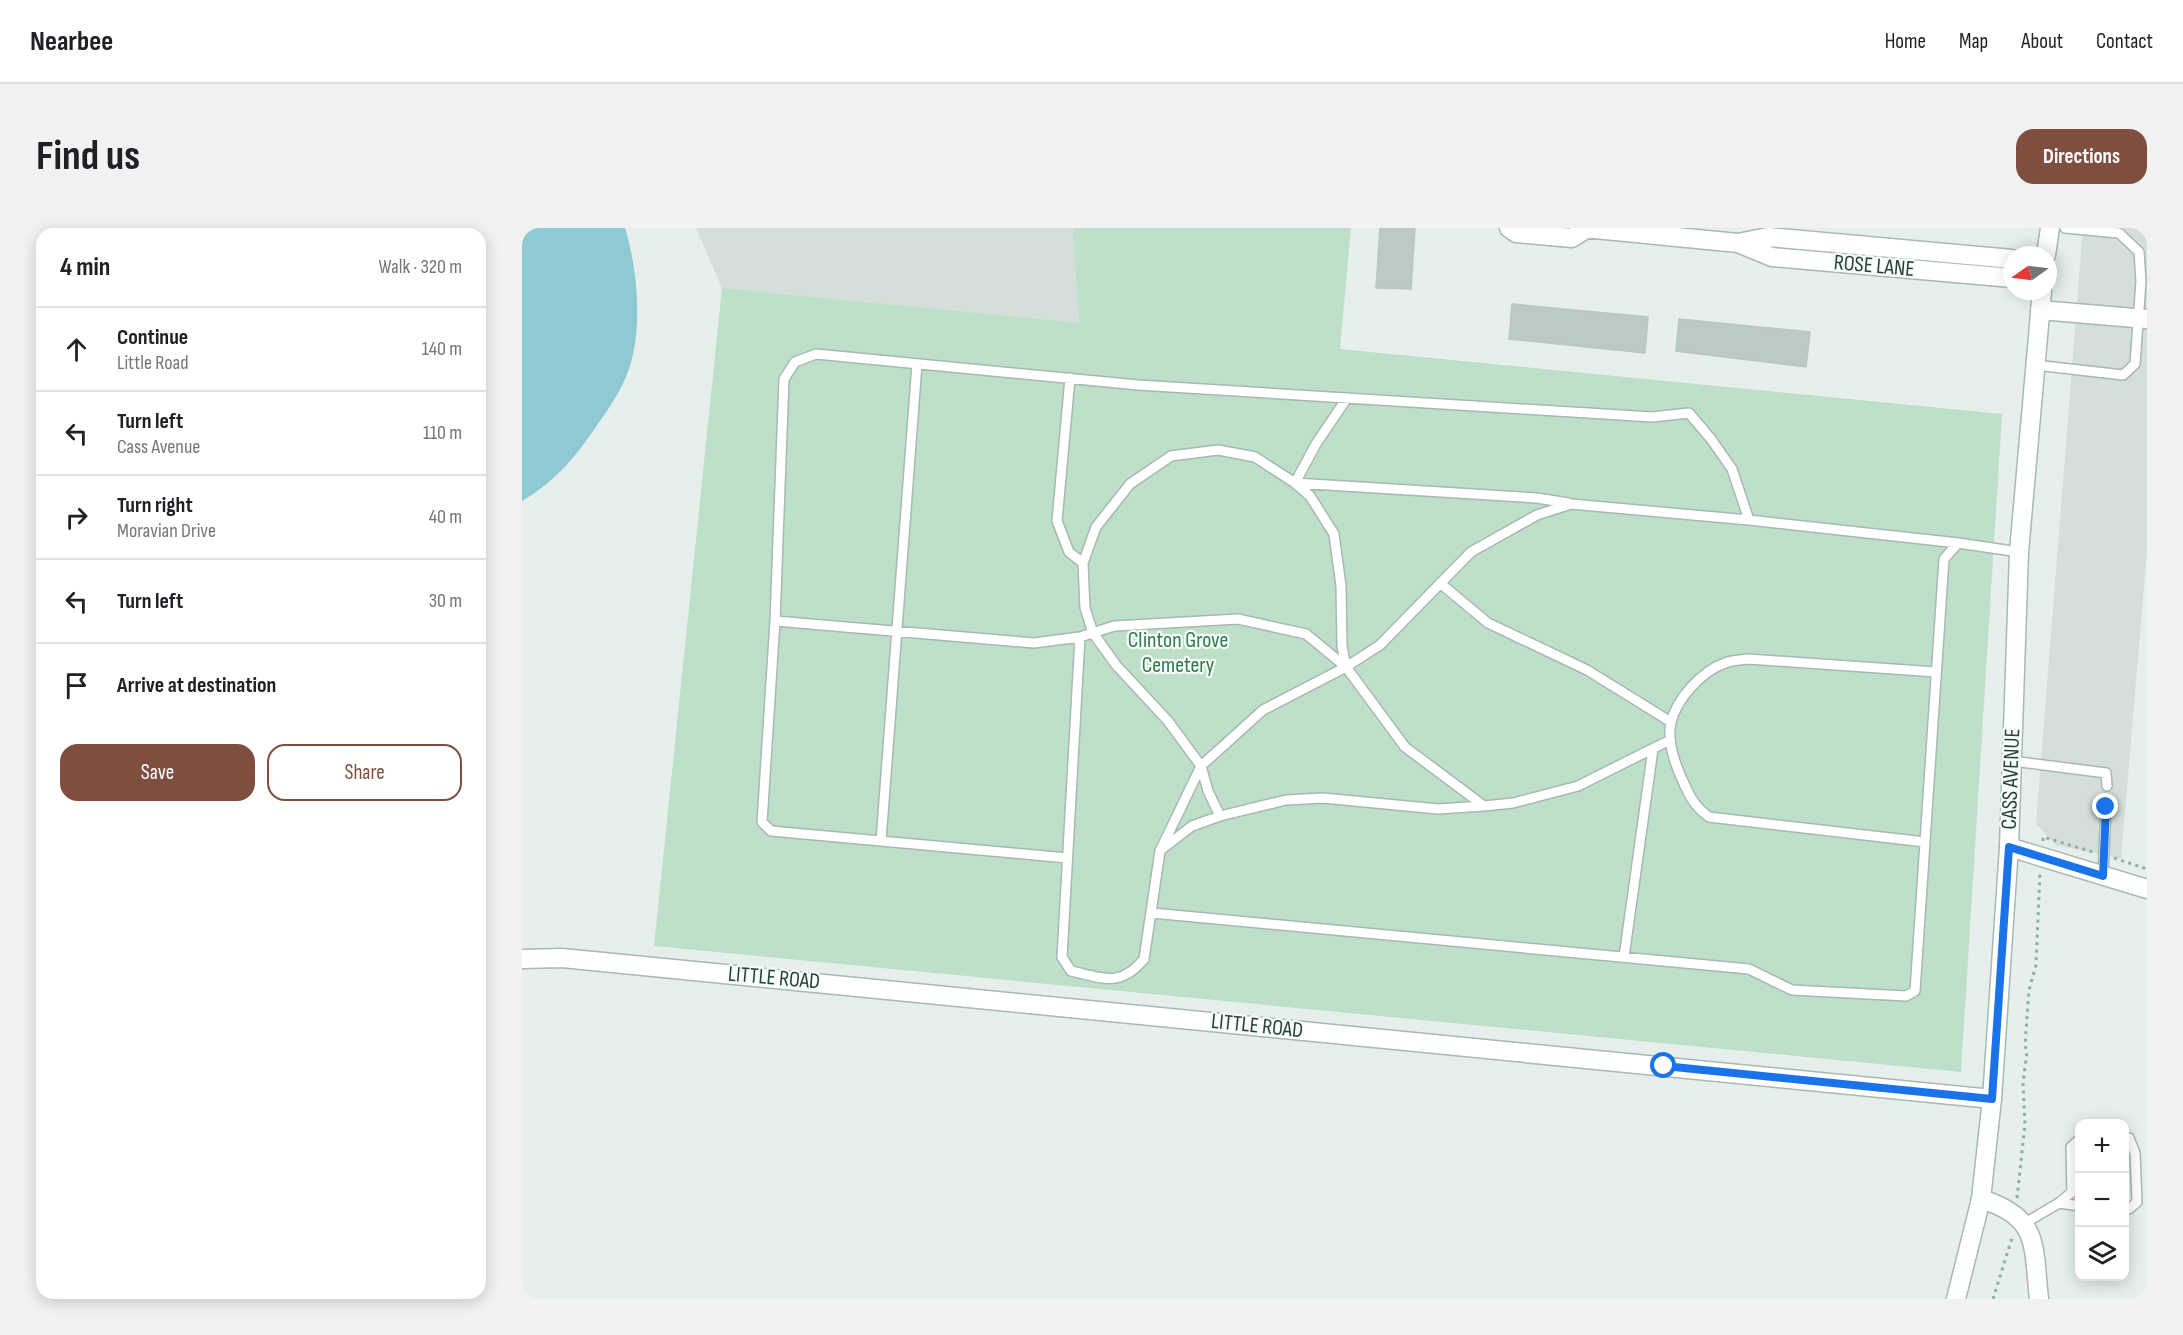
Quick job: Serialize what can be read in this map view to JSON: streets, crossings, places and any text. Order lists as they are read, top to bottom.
{
  "streets": {
    "street": ["ROSE LANE", "CASS AVENUE", "LITTLE ROAD"]
  },
  "crossings": [
    ["CASS AVENUE", "LITTLE ROAD"]
  ],
  "parks": ["Clinton Grove Cemetery"],
  "north": "left",
  "page": {
    "header": "Nearbee",
    "nav": [
      "Home",
      "Map",
      "About",
      "Contact"
    ],
    "buttons": [
      "Directions",
      ["Save", "Share"]
    ],
    "title": "Find us",
    "heading": ["4 min", "Walk · 320 m"],
    "list": [
      ["Continue", "Little Road", "140 m"],
      ["Turn left", "Cass Avenue", "110 m"],
      ["Turn right", "Moravian Drive", "40 m"],
      ["Turn left", "30 m"],
      "Arrive at destination"
    ],
    "map_buttons": ["+", "−"]
  }
}
